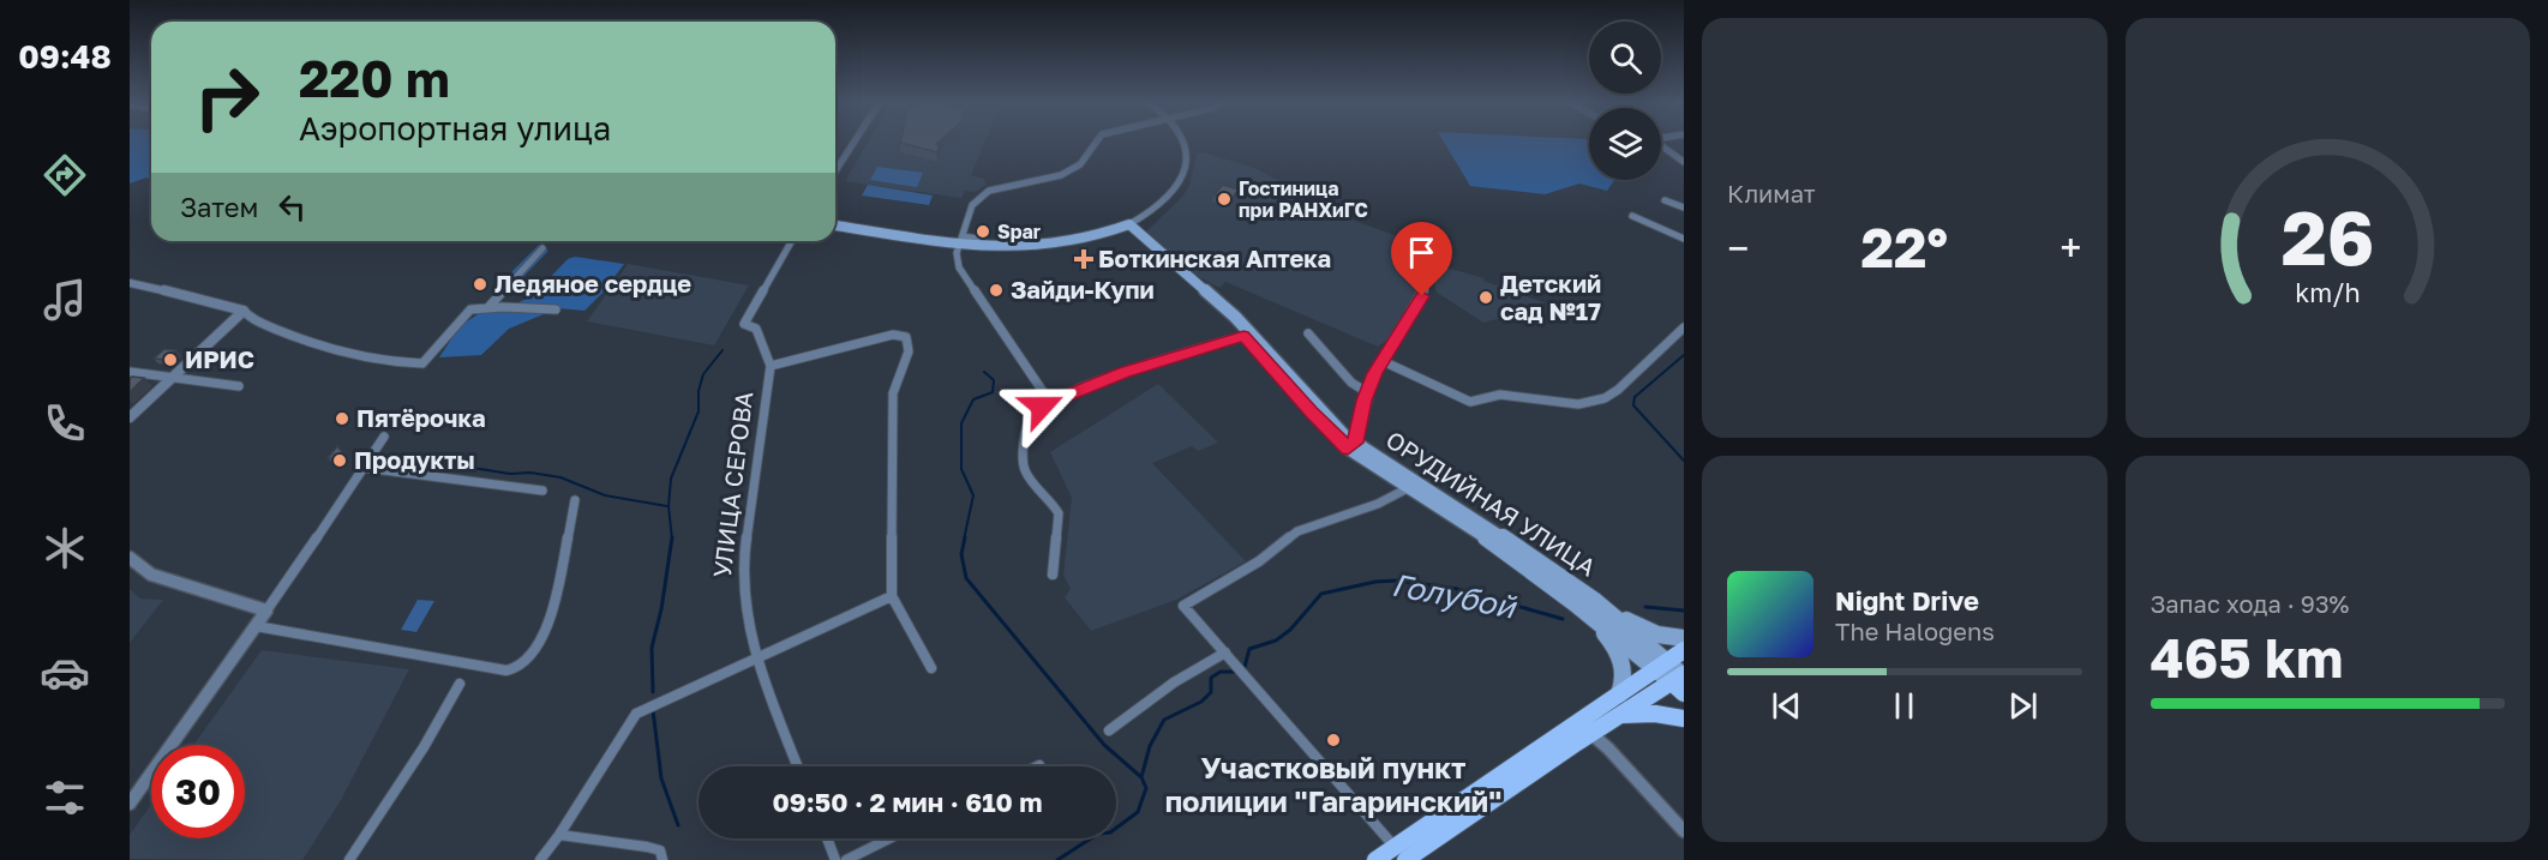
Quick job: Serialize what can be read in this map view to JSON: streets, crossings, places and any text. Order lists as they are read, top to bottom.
{
  "streets": {
    "main road": ["ОРУДИЙНАЯ УЛИЦА"],
    "street": ["УЛИЦА СЕРОВА"]
  },
  "water": ["Голубой"],
  "places": {
    "other": [
      "Гостиница при РАНХиГС",
      "Spar",
      "Ледяное сердце",
      "Зайди-Купи",
      "Детский сад №17",
      "ИРИС",
      "Пятёрочка",
      "Продукты",
      "Участковый пункт полиции \"Гагаринский\""
    ],
    "health": ["Боткинская Аптека"]
  },
  "page": {
    "tabs": "09:48",
    "tile": [
      "Климат",
      ["Запас хода · 93%", "465 km"]
    ],
    "turn": ["220 m", "Аэропортная улица"],
    "then": "Затем",
    "heat": ["−", "22°", "+"],
    "song": ["Night Drive", "The Halogens"],
    "limit": "30",
    "trip": "09:50 · 2 мин · 610 m",
    "gauge": ["26", "km/h"]
  }
}
